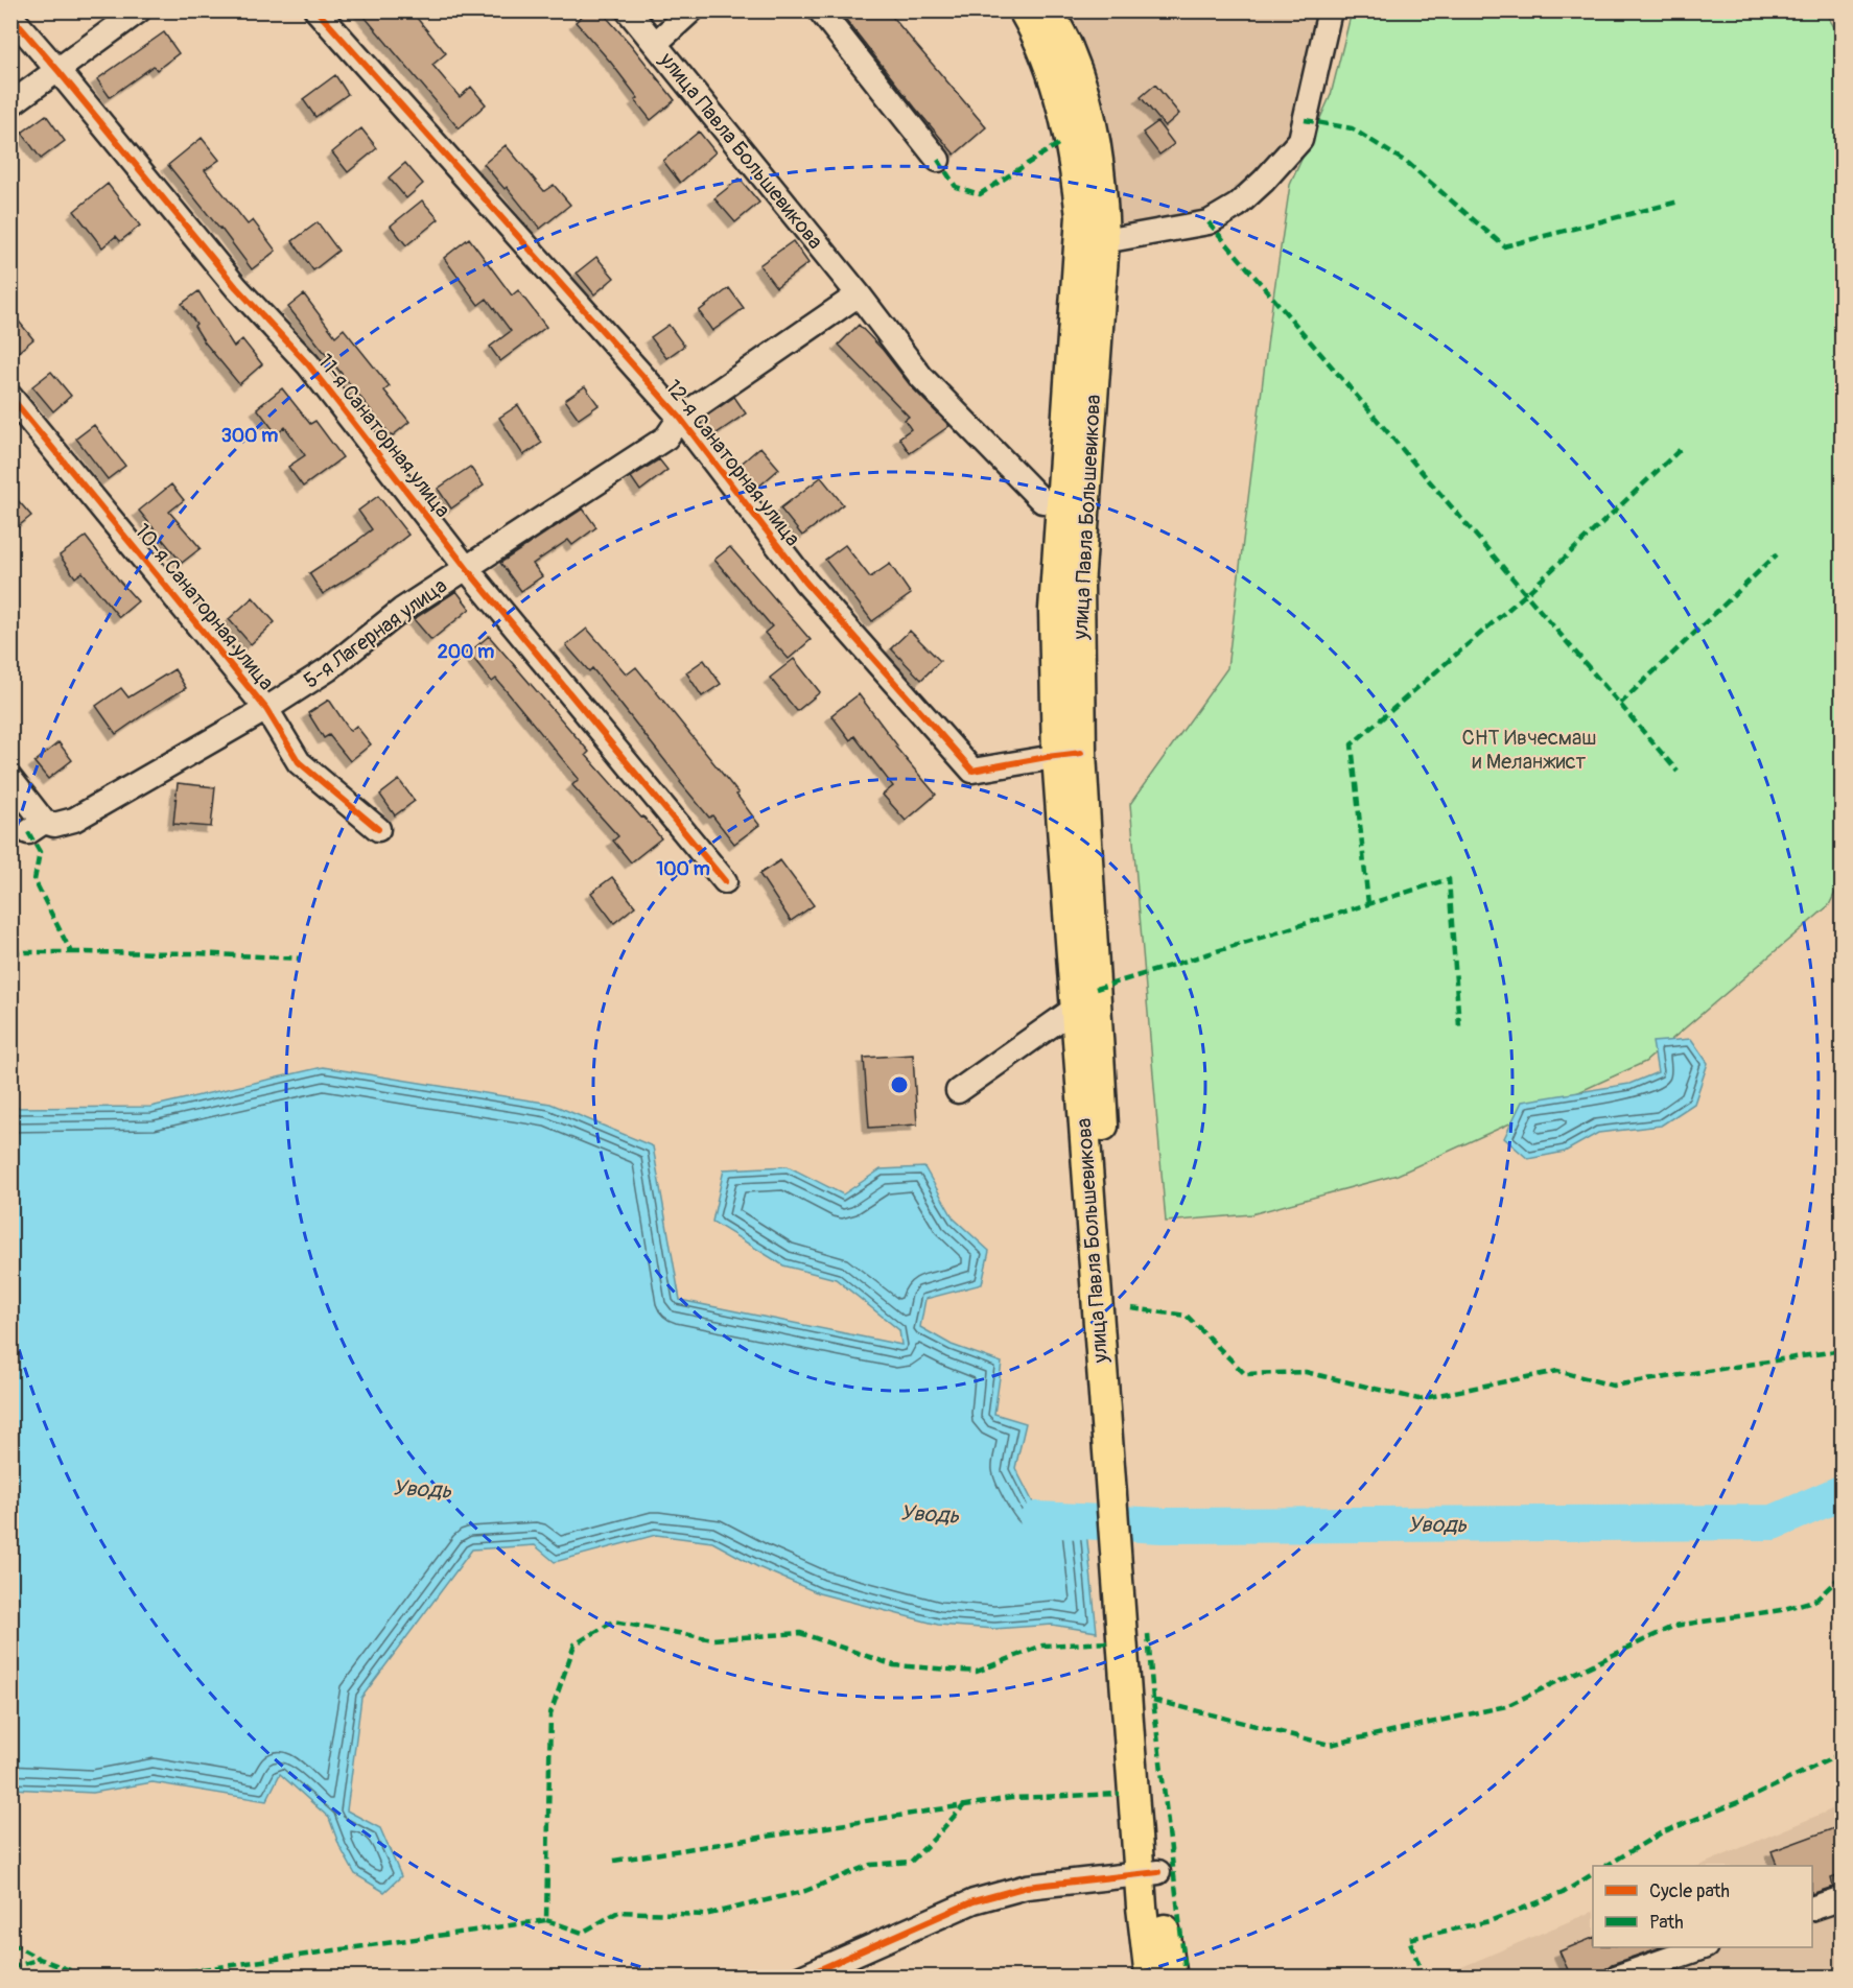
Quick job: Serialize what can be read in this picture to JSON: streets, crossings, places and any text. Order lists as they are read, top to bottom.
{
  "streets": {
    "main road": ["улица Павла Большевикова"],
    "street": [
      "11-я Санаторная улица",
      "12-я Санаторная улица",
      "10-я Санаторная улица",
      "5-я Лагерная улица"
    ]
  },
  "crossings": [
    ["улица Павла Большевикова", "12-я Санаторная улица"],
    ["улица Павла Большевикова", "5-я Лагерная улица"],
    ["11-я Санаторная улица", "5-я Лагерная улица"],
    ["12-я Санаторная улица", "5-я Лагерная улица"],
    ["10-я Санаторная улица", "5-я Лагерная улица"]
  ],
  "water": ["Уводь"],
  "parks": ["СНТ Ивчесмаш и Меланжист"],
  "legend": ["Cycle path", "Path"],
  "rings": ["300 m", "200 m", "100 m"]
}
